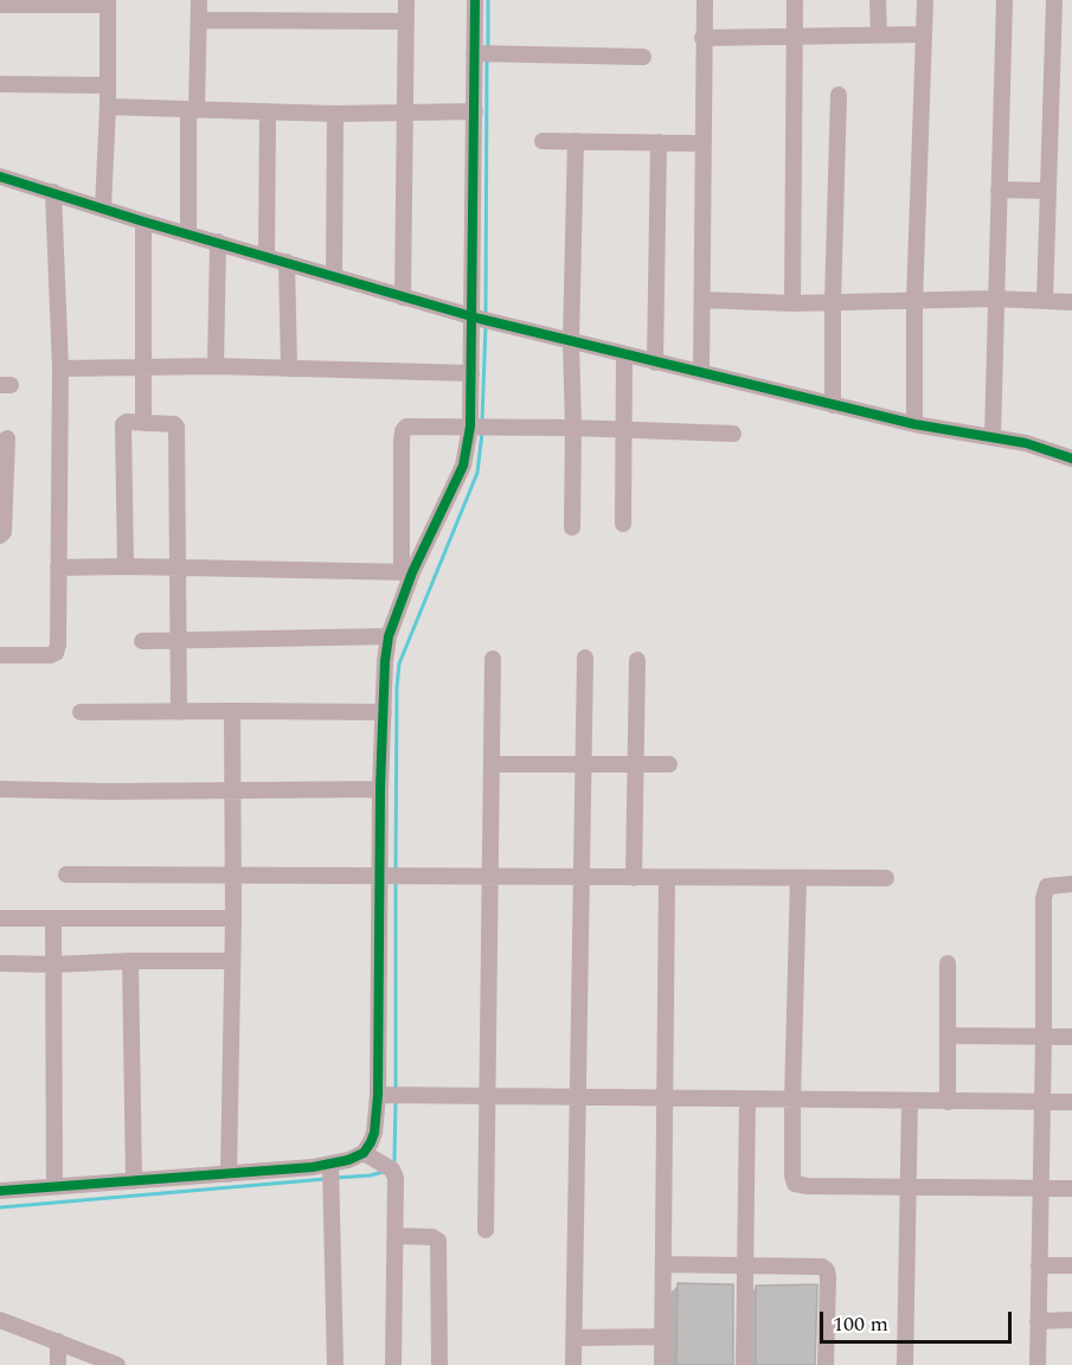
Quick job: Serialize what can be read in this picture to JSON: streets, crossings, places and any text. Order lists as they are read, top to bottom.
{
  "scale_bar": "100 m"
}
